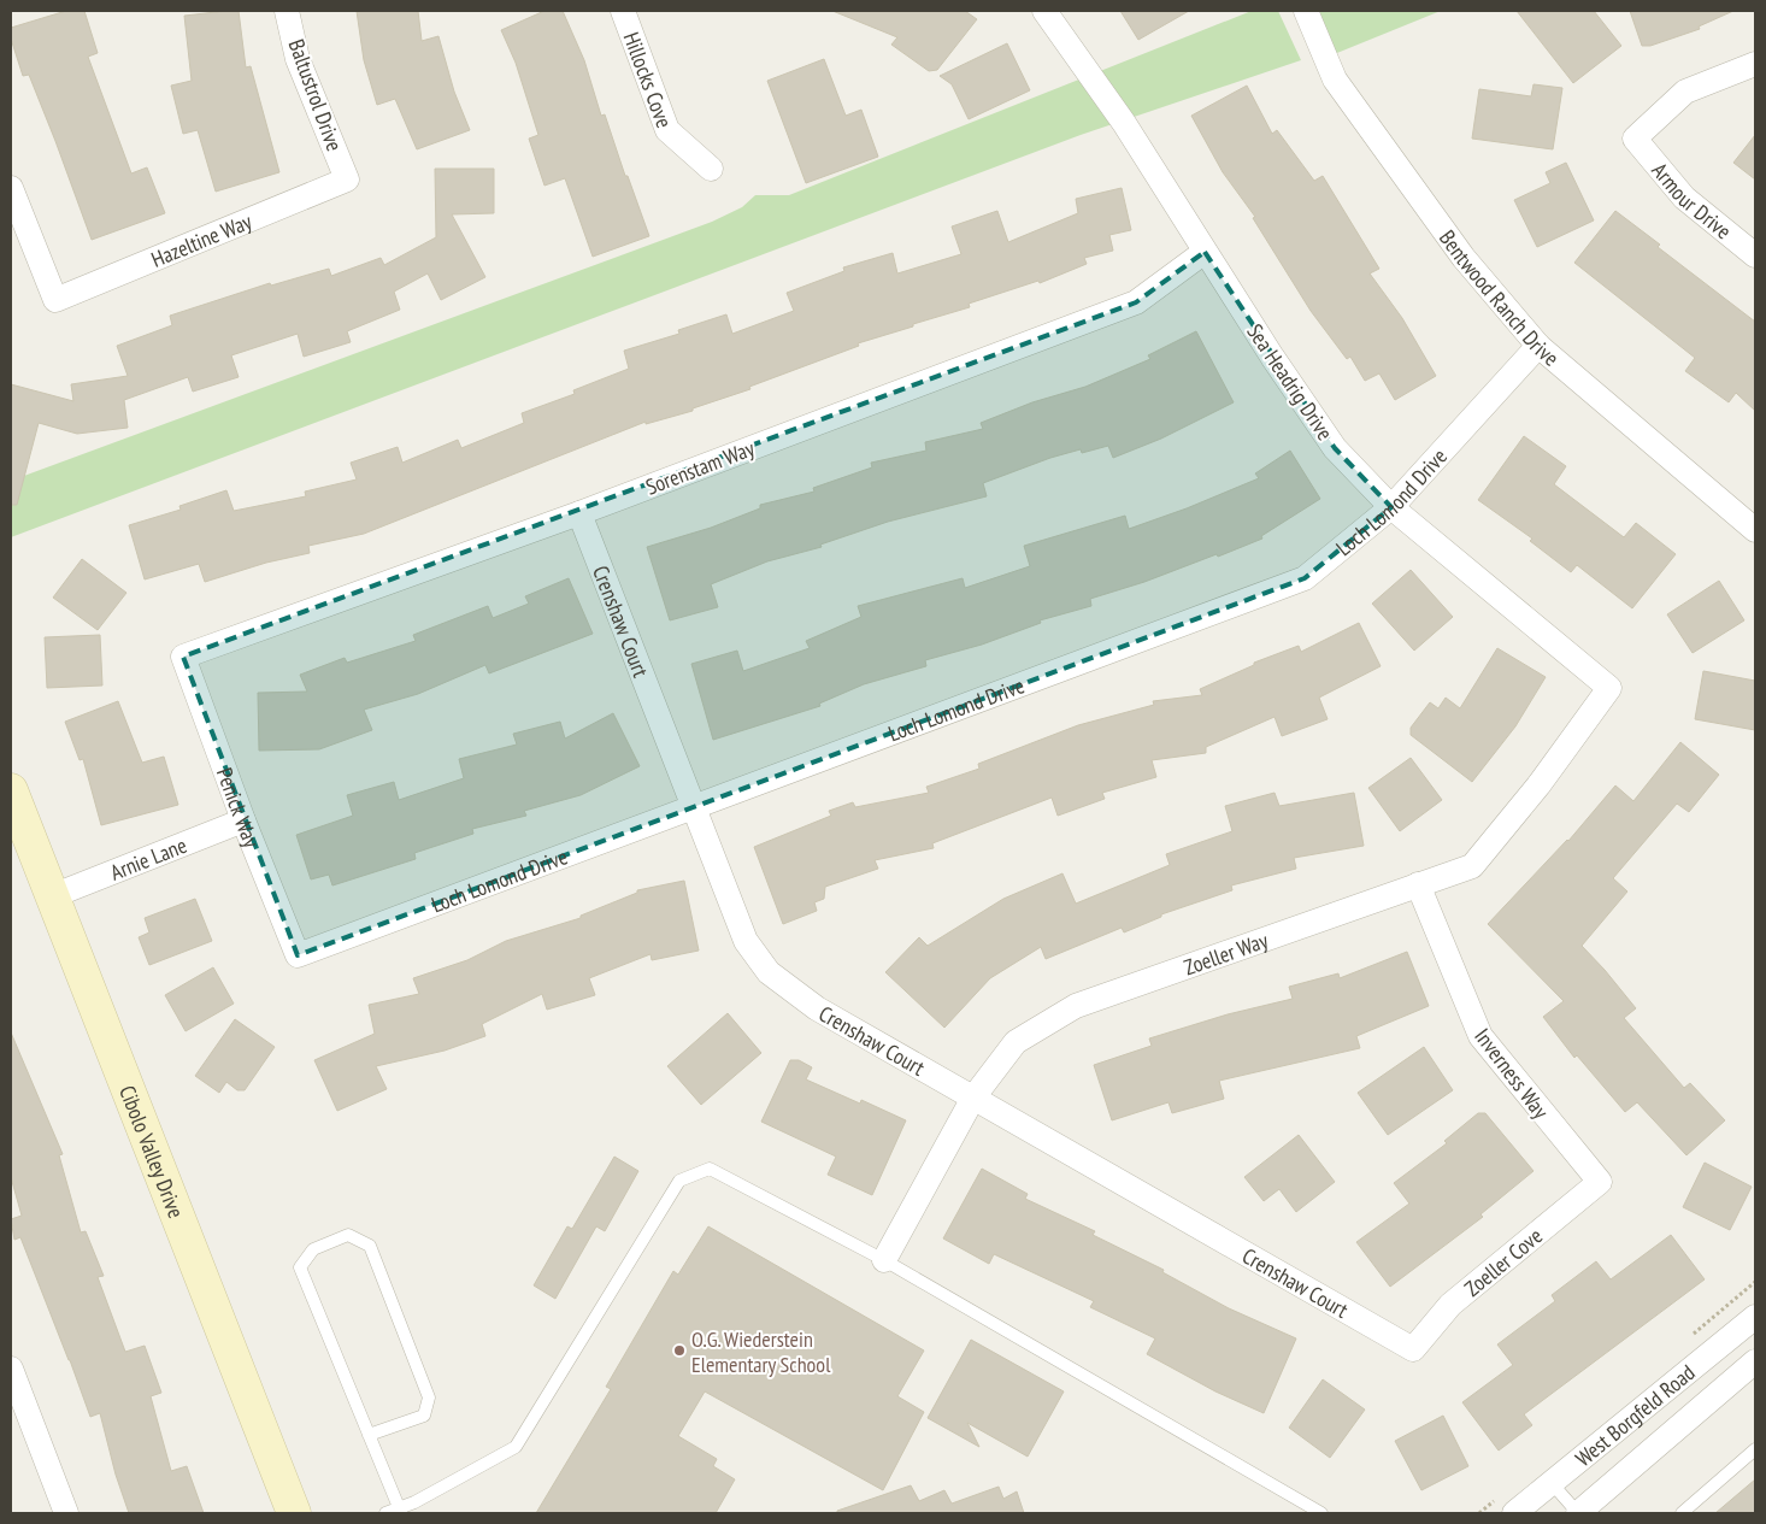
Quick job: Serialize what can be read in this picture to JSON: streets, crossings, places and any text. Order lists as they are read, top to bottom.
{
  "streets": {
    "main road": ["Cibolo Valley Drive"],
    "street": [
      "Hillocks Cove",
      "Baltustrol Drive",
      "Armour Drive",
      "Hazeltine Way",
      "Bentwood Ranch Drive",
      "Sea Headrig Drive",
      "Sorenstam Way",
      "Loch Lomond Drive",
      "Crenshaw Court",
      "Penick Way",
      "Arnie Lane",
      "Zoeller Way",
      "Inverness Way",
      "Zoeller Cove",
      "West Borgfeld Road"
    ]
  },
  "crossings": [
    ["Baltustrol Drive", "Hazeltine Way"],
    ["Bentwood Ranch Drive", "Loch Lomond Drive"],
    ["Sea Headrig Drive", "Sorenstam Way"],
    ["Sea Headrig Drive", "Loch Lomond Drive"],
    ["Sea Headrig Drive", "Zoeller Way"],
    ["Sorenstam Way", "Crenshaw Court"],
    ["Sorenstam Way", "Penick Way"],
    ["Loch Lomond Drive", "Crenshaw Court"],
    ["Loch Lomond Drive", "Penick Way"],
    ["Crenshaw Court", "Zoeller Way"],
    ["Crenshaw Court", "Zoeller Cove"],
    ["Penick Way", "Arnie Lane"],
    ["Arnie Lane", "Cibolo Valley Drive"],
    ["Zoeller Way", "Inverness Way"],
    ["Inverness Way", "Zoeller Cove"]
  ],
  "places": ["O.G. Wiederstein Elementary School"]
}
